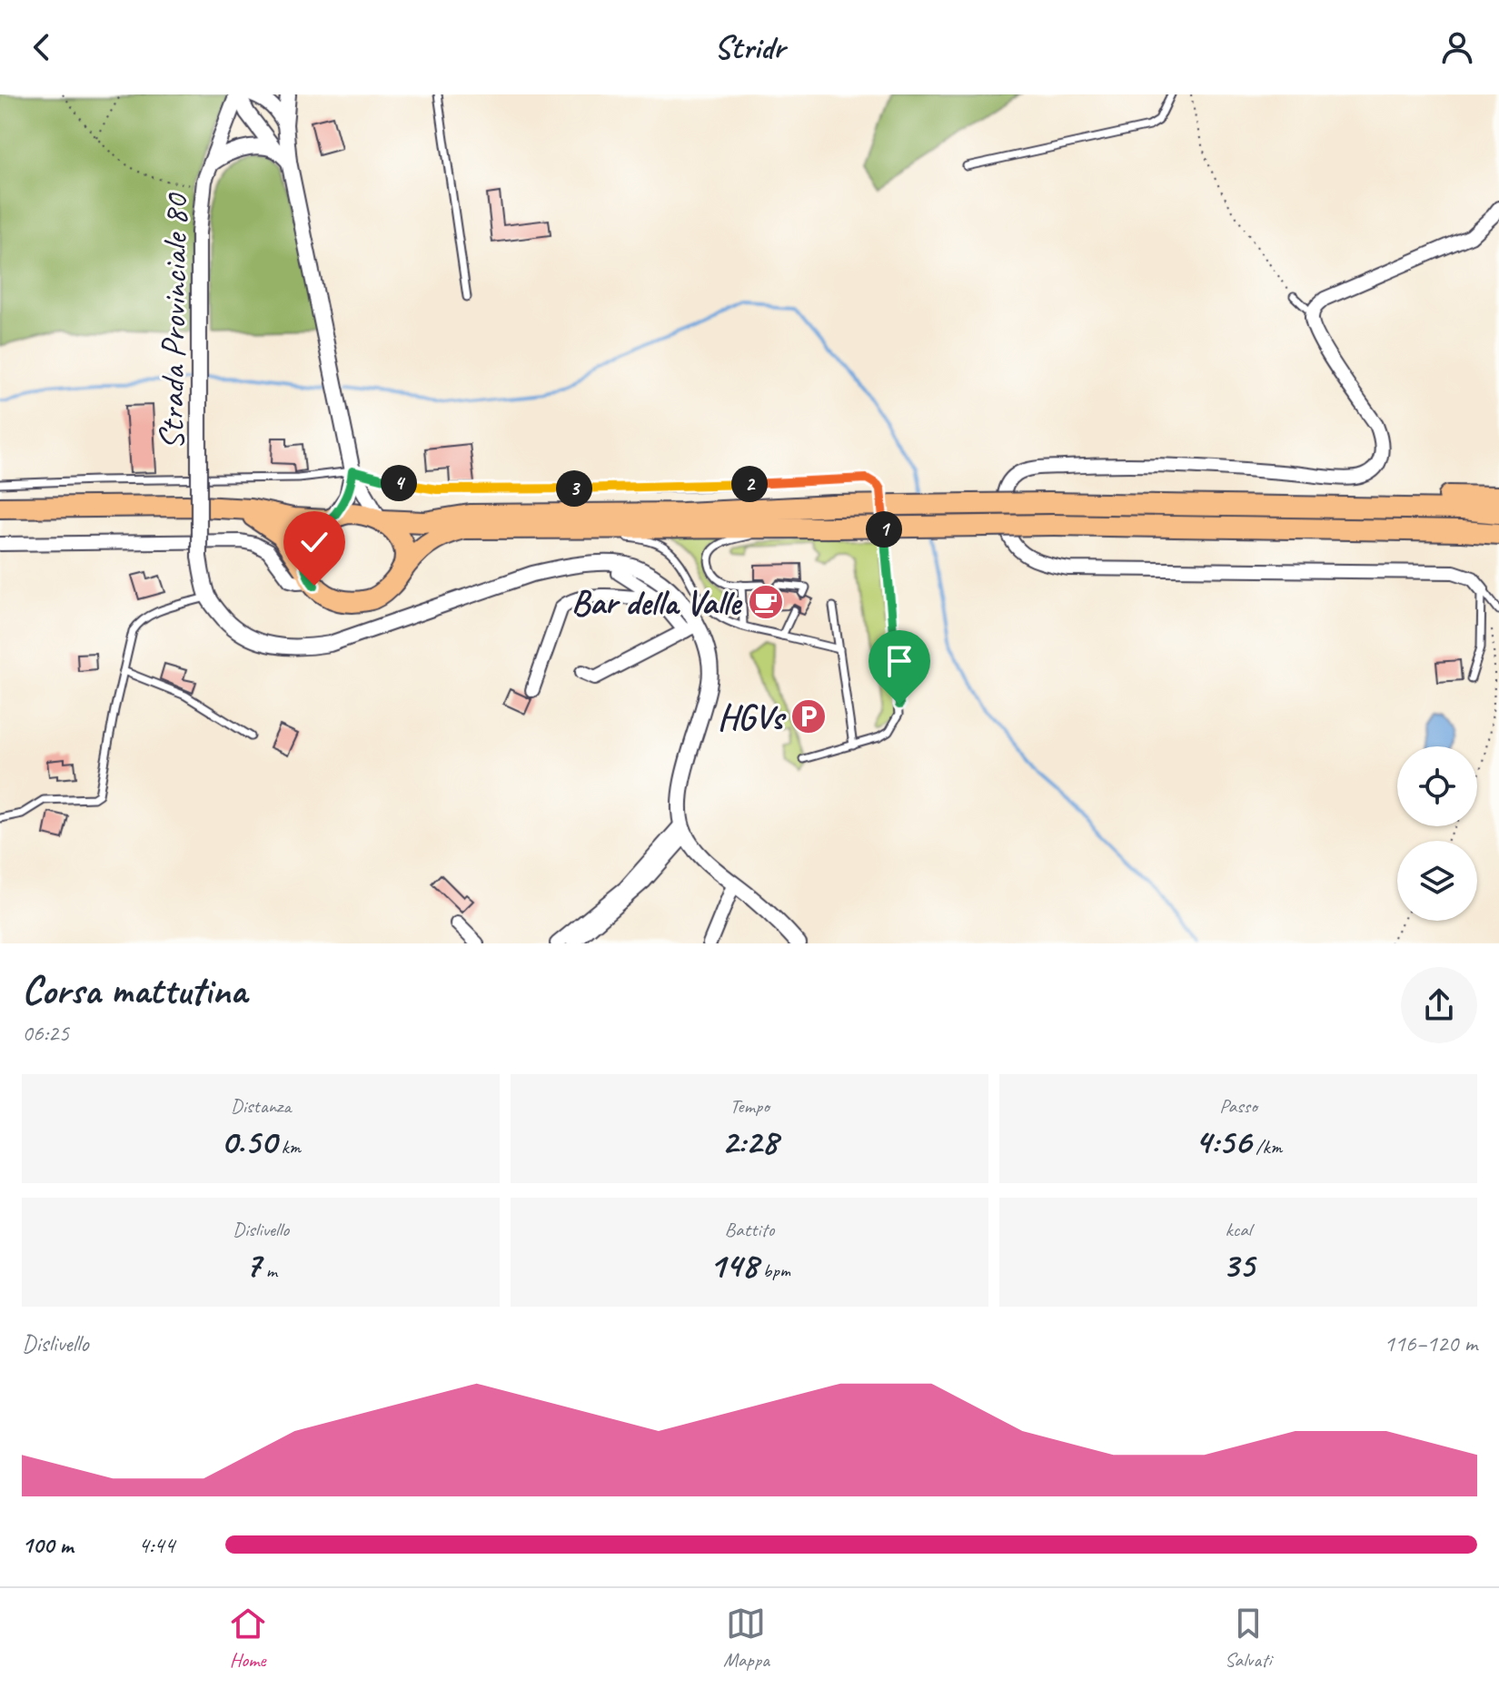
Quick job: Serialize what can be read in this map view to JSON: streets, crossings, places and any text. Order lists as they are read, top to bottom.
{
  "streets": {
    "street": ["Strada Provinciale 80"]
  },
  "places": {
    "cafe": ["Bar della Valle"],
    "parking": ["HGVs"]
  },
  "page": {
    "header": "Stridr",
    "pins": [
      "4",
      "2",
      "3",
      "1"
    ],
    "heading": ["Corsa mattutina", "06:25"],
    "stats": [
      ["Distanza", "0.50 km"],
      ["Tempo", "2:28"],
      ["Passo", "4:56 /km"],
      ["Dislivello", "7 m"],
      ["Battito", "148 bpm"],
      ["kcal", "35"]
    ],
    "chart": ["Dislivello", "116–120 m"],
    "list": [
      {
        "name": "100 m",
        "note": "4:44"
      }
    ],
    "tabs": ["Home", "Mappa", "Salvati"]
  }
}
